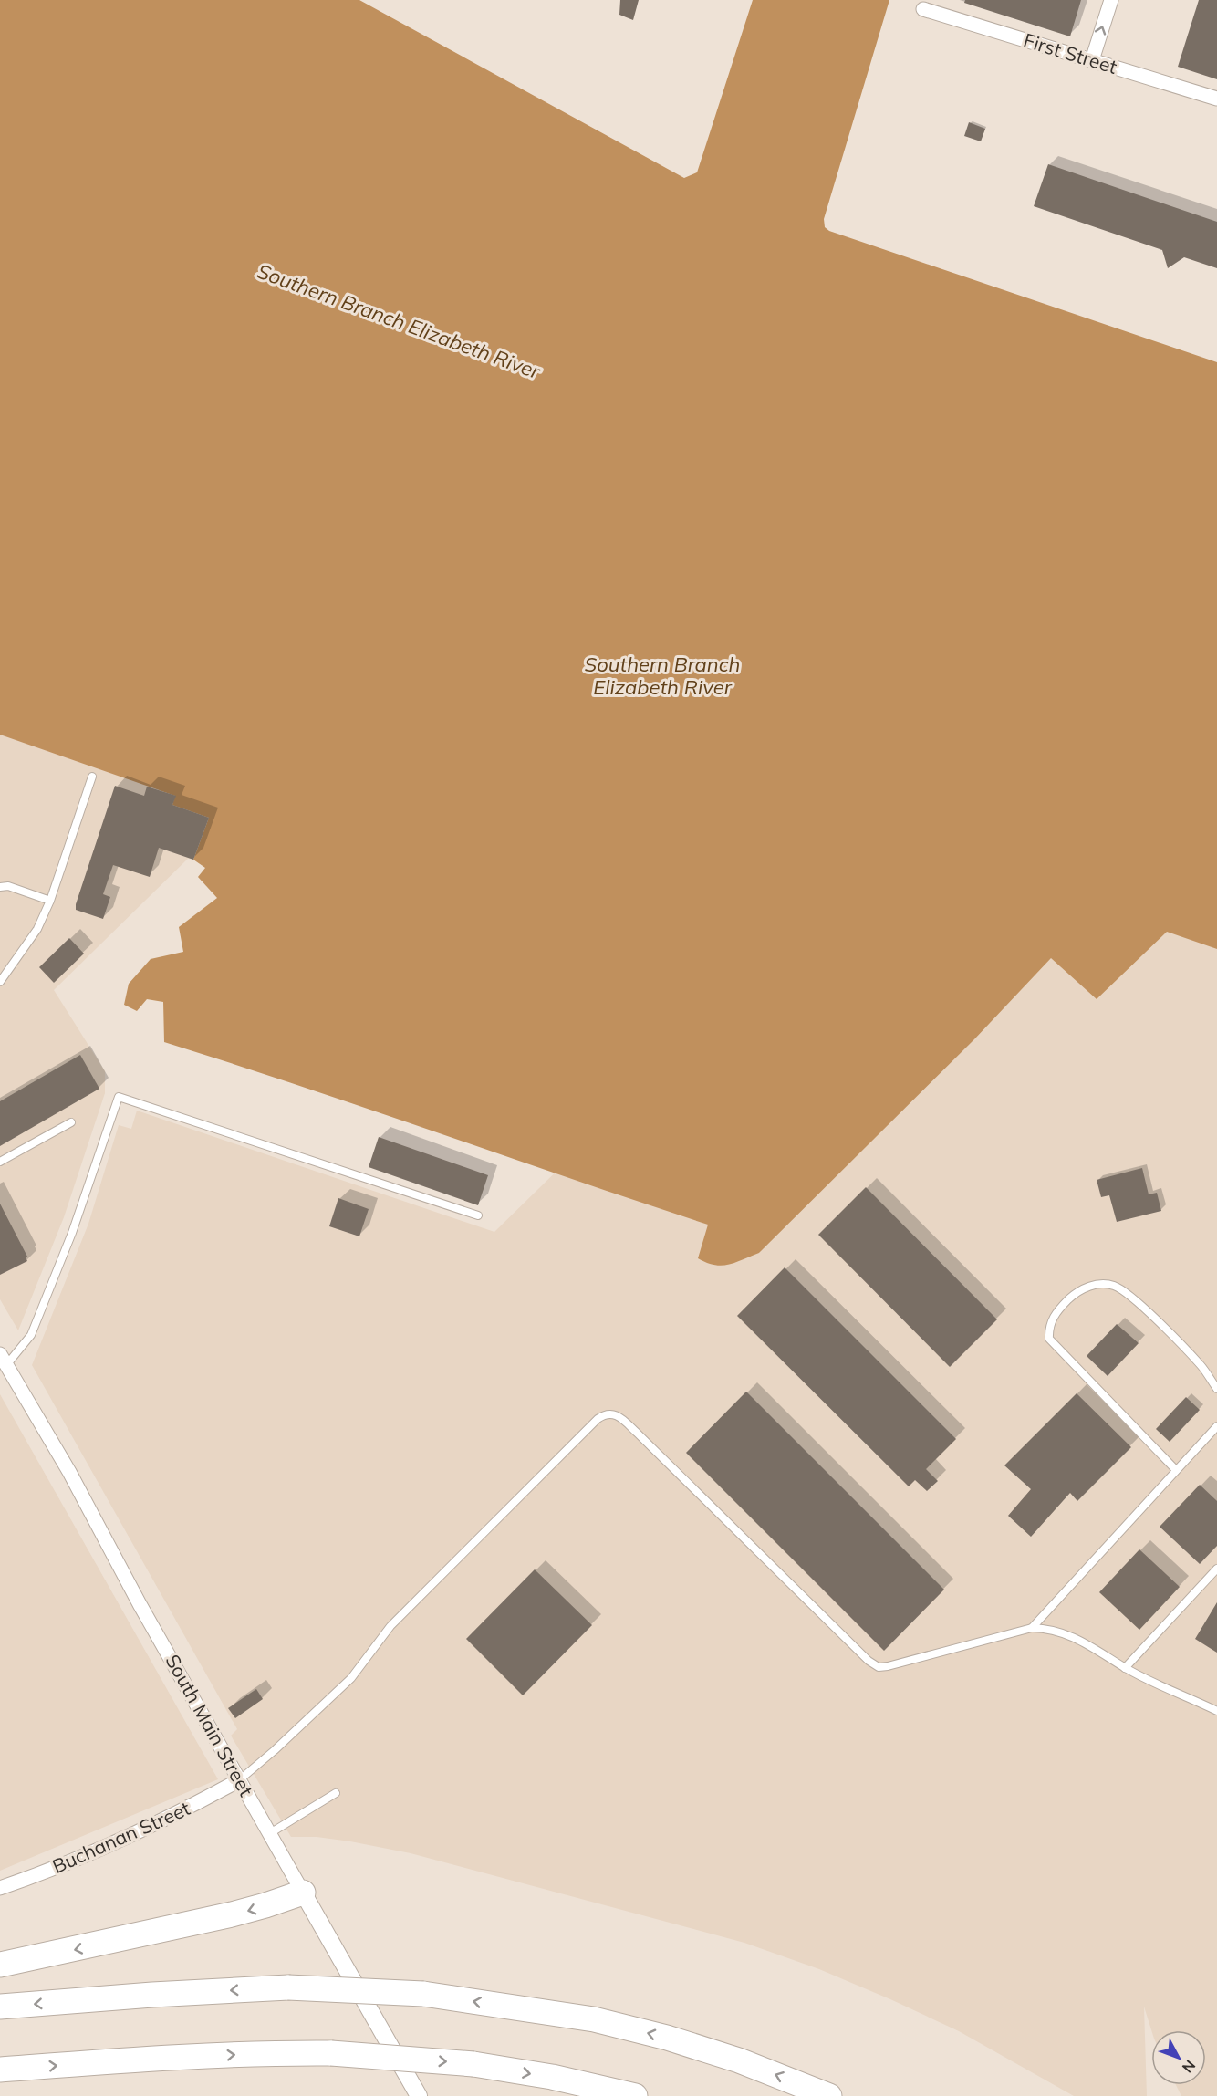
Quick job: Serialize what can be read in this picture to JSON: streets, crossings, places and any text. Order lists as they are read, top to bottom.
{
  "streets": {
    "street": ["First Street", "South Main Street", "Buchanan Street"]
  },
  "crossings": [
    ["South Main Street", "Buchanan Street"]
  ],
  "water": ["Southern Branch Elizabeth River"],
  "north": "bottom right"
}
